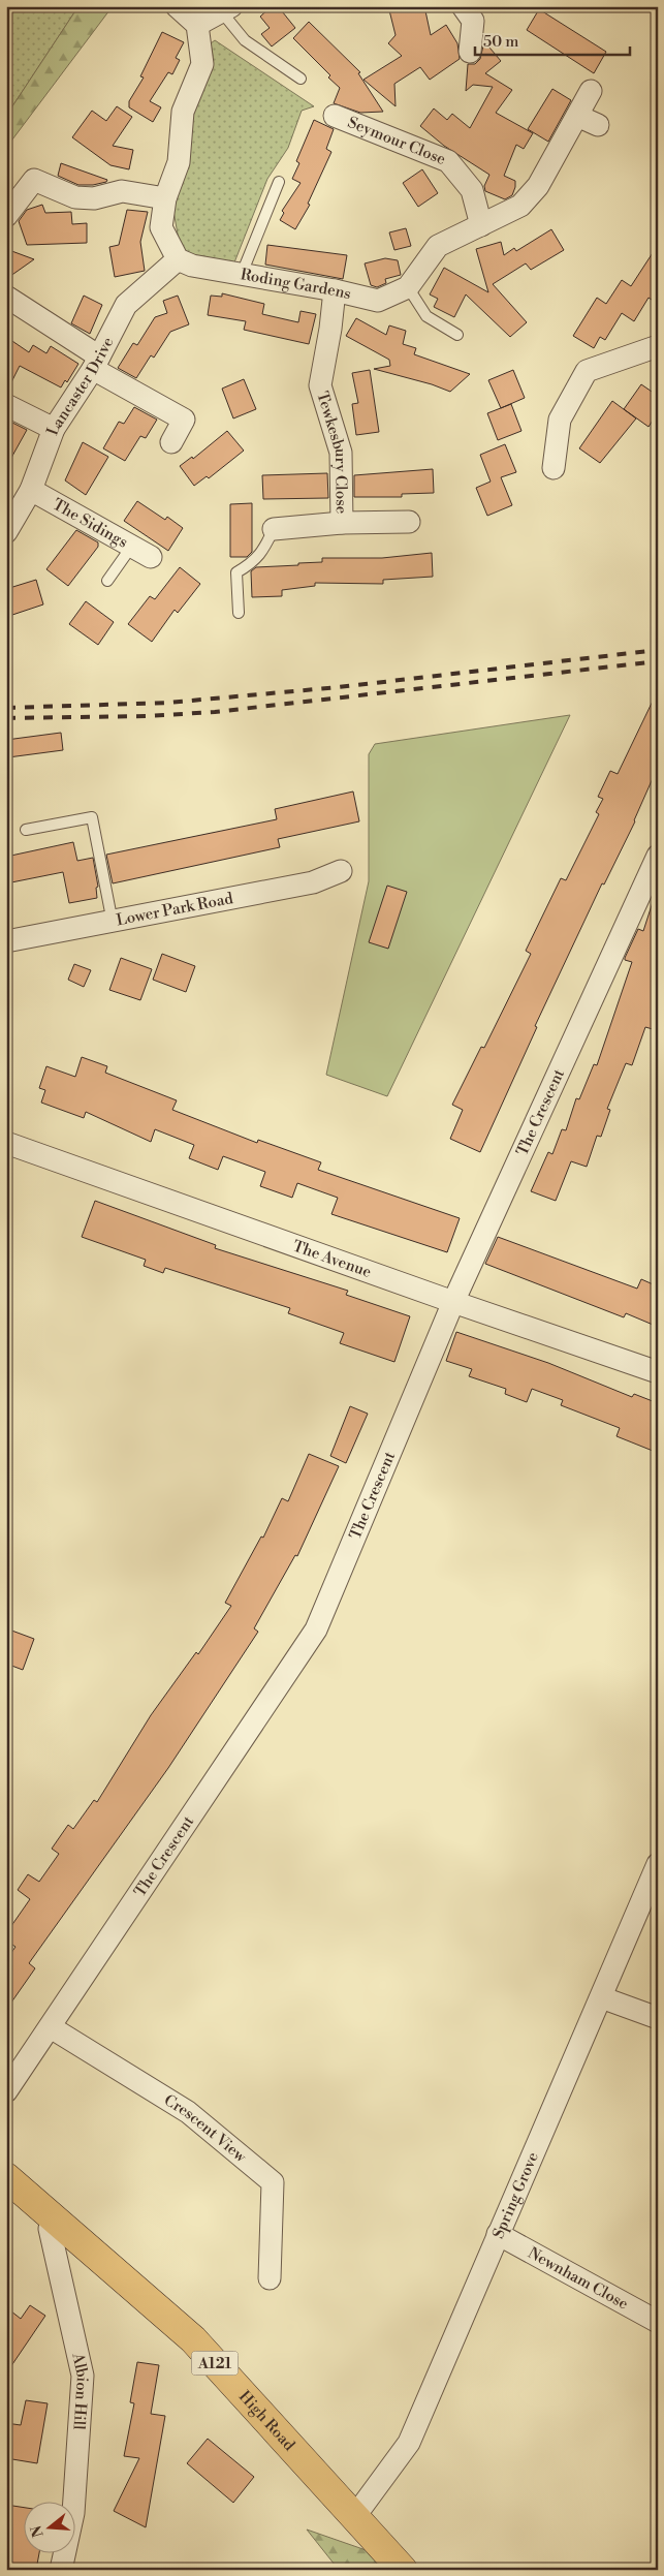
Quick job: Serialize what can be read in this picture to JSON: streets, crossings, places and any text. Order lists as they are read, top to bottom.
{
  "streets": {
    "main road": ["A121", "High Road"],
    "street": [
      "Seymour Close",
      "Roding Gardens",
      "Lancaster Drive",
      "Tewkesbury Close",
      "The Sidings",
      "Lower Park Road",
      "The Crescent",
      "The Avenue",
      "Crescent View",
      "Spring Grove",
      "Newnham Close",
      "Albion Hill"
    ]
  },
  "crossings": [
    ["Seymour Close", "Roding Gardens"],
    ["Roding Gardens", "Lancaster Drive"],
    ["Roding Gardens", "Tewkesbury Close"],
    ["Lancaster Drive", "The Sidings"],
    ["The Crescent", "The Avenue"],
    ["The Crescent", "Crescent View"],
    ["Spring Grove", "Newnham Close"],
    ["Spring Grove", "High Road"],
    ["Albion Hill", "High Road"]
  ],
  "scale_bar": "50 m",
  "north": "left"
}
